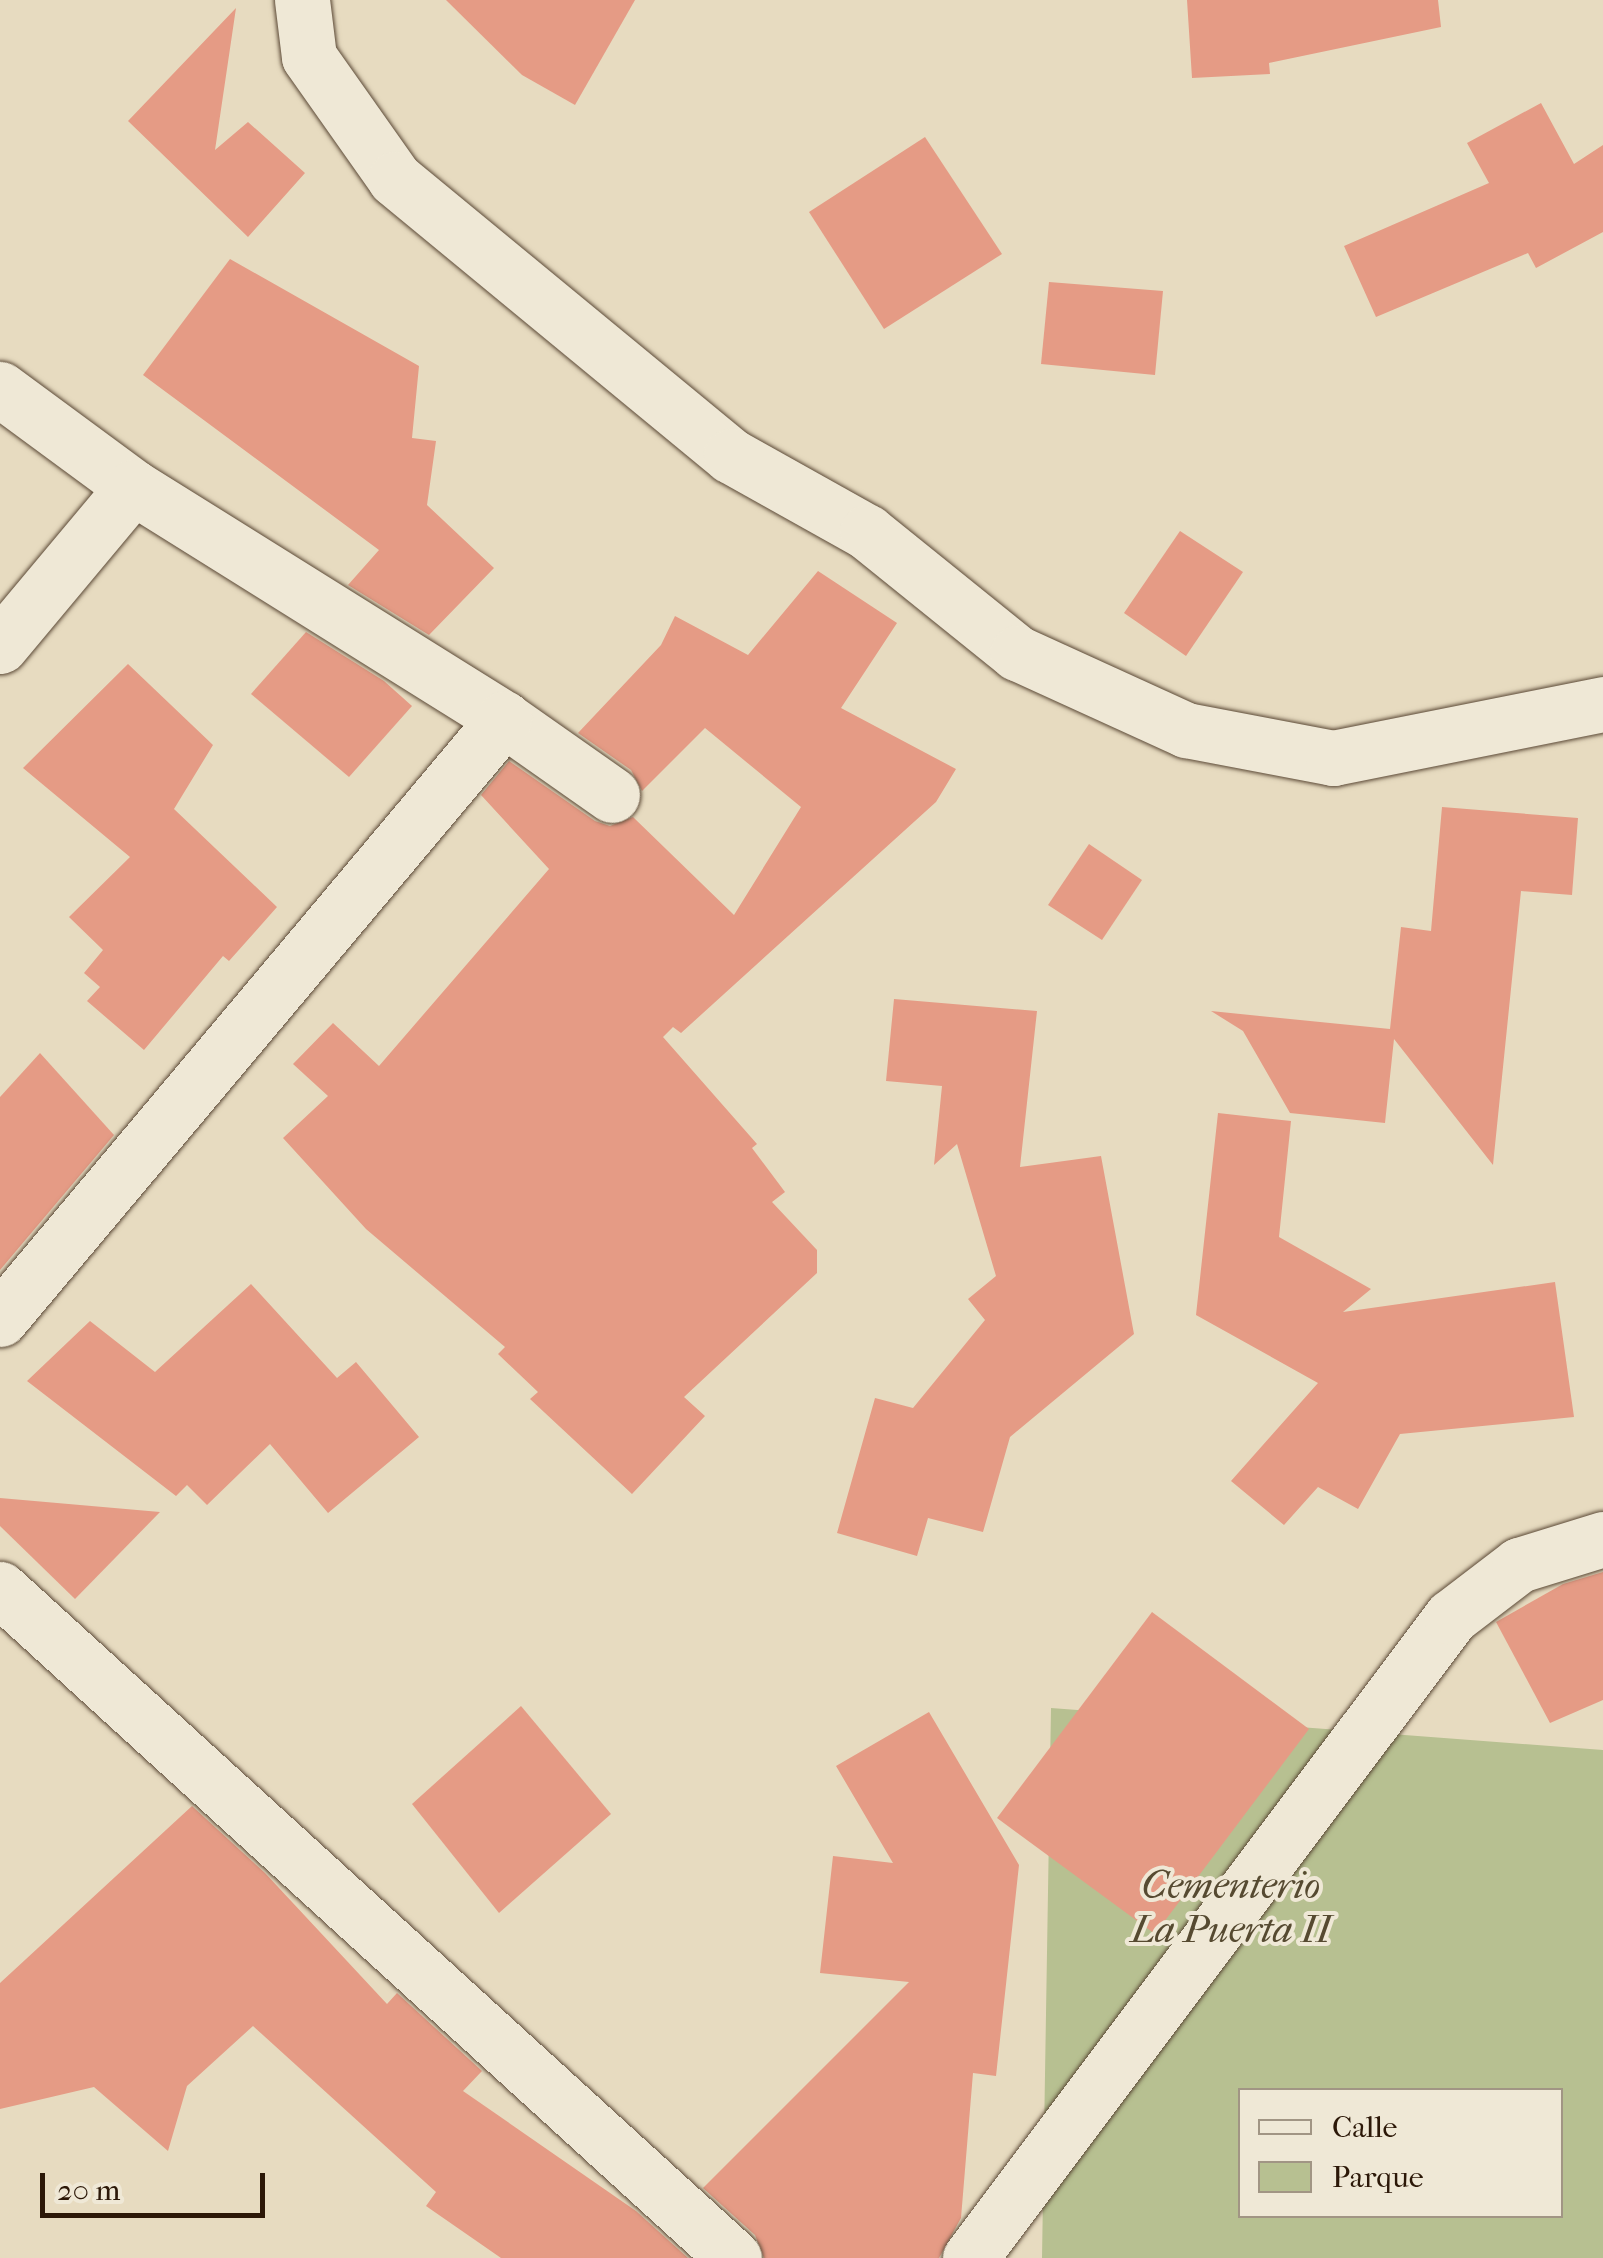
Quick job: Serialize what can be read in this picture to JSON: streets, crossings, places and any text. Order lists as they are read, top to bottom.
{
  "parks": ["Cementerio La Puerta II"],
  "legend": ["Calle", "Parque"],
  "scale_bar": "20 m"
}
